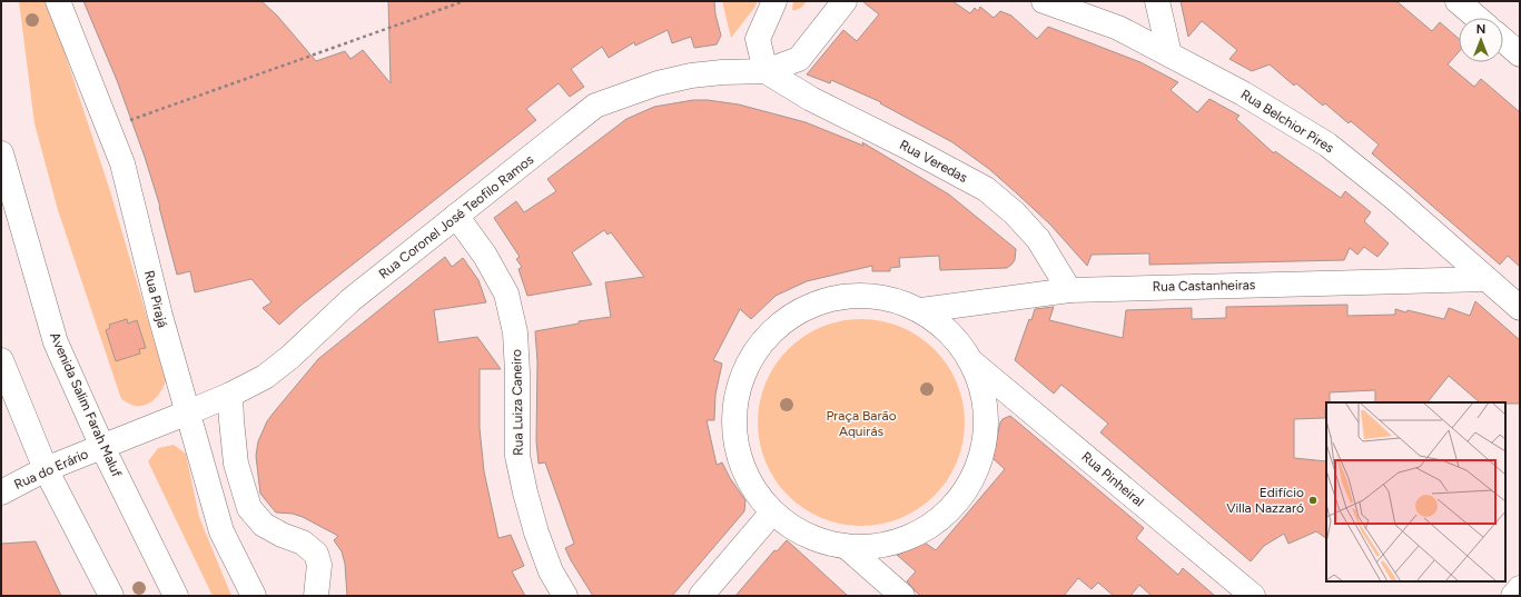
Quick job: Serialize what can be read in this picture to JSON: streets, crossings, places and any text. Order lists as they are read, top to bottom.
{
  "streets": {
    "main road": [
      "Rua Belchior Pires",
      "Rua Veredas",
      "Rua Coronel José Teofilo Ramos",
      "Rua Castanheiras",
      "Rua Pirajá",
      "Rua Luiza Caneiro",
      "Avenida Salim Farah Maluf",
      "Rua do Erário",
      "Rua Pinheiral"
    ]
  },
  "crossings": [
    ["Rua Belchior Pires", "Rua Castanheiras"],
    ["Rua Veredas", "Rua Coronel José Teofilo Ramos"],
    ["Rua Veredas", "Rua Castanheiras"],
    ["Rua Coronel José Teofilo Ramos", "Rua Pirajá"],
    ["Rua Coronel José Teofilo Ramos", "Rua Luiza Caneiro"],
    ["Rua Coronel José Teofilo Ramos", "Avenida Salim Farah Maluf"],
    ["Rua Coronel José Teofilo Ramos", "Rua do Erário"],
    ["Avenida Salim Farah Maluf", "Rua do Erário"]
  ],
  "parks": ["Praça Barão Aquirás"],
  "places": ["Edifício Villa Nazzaró"],
  "north": "top"
}
